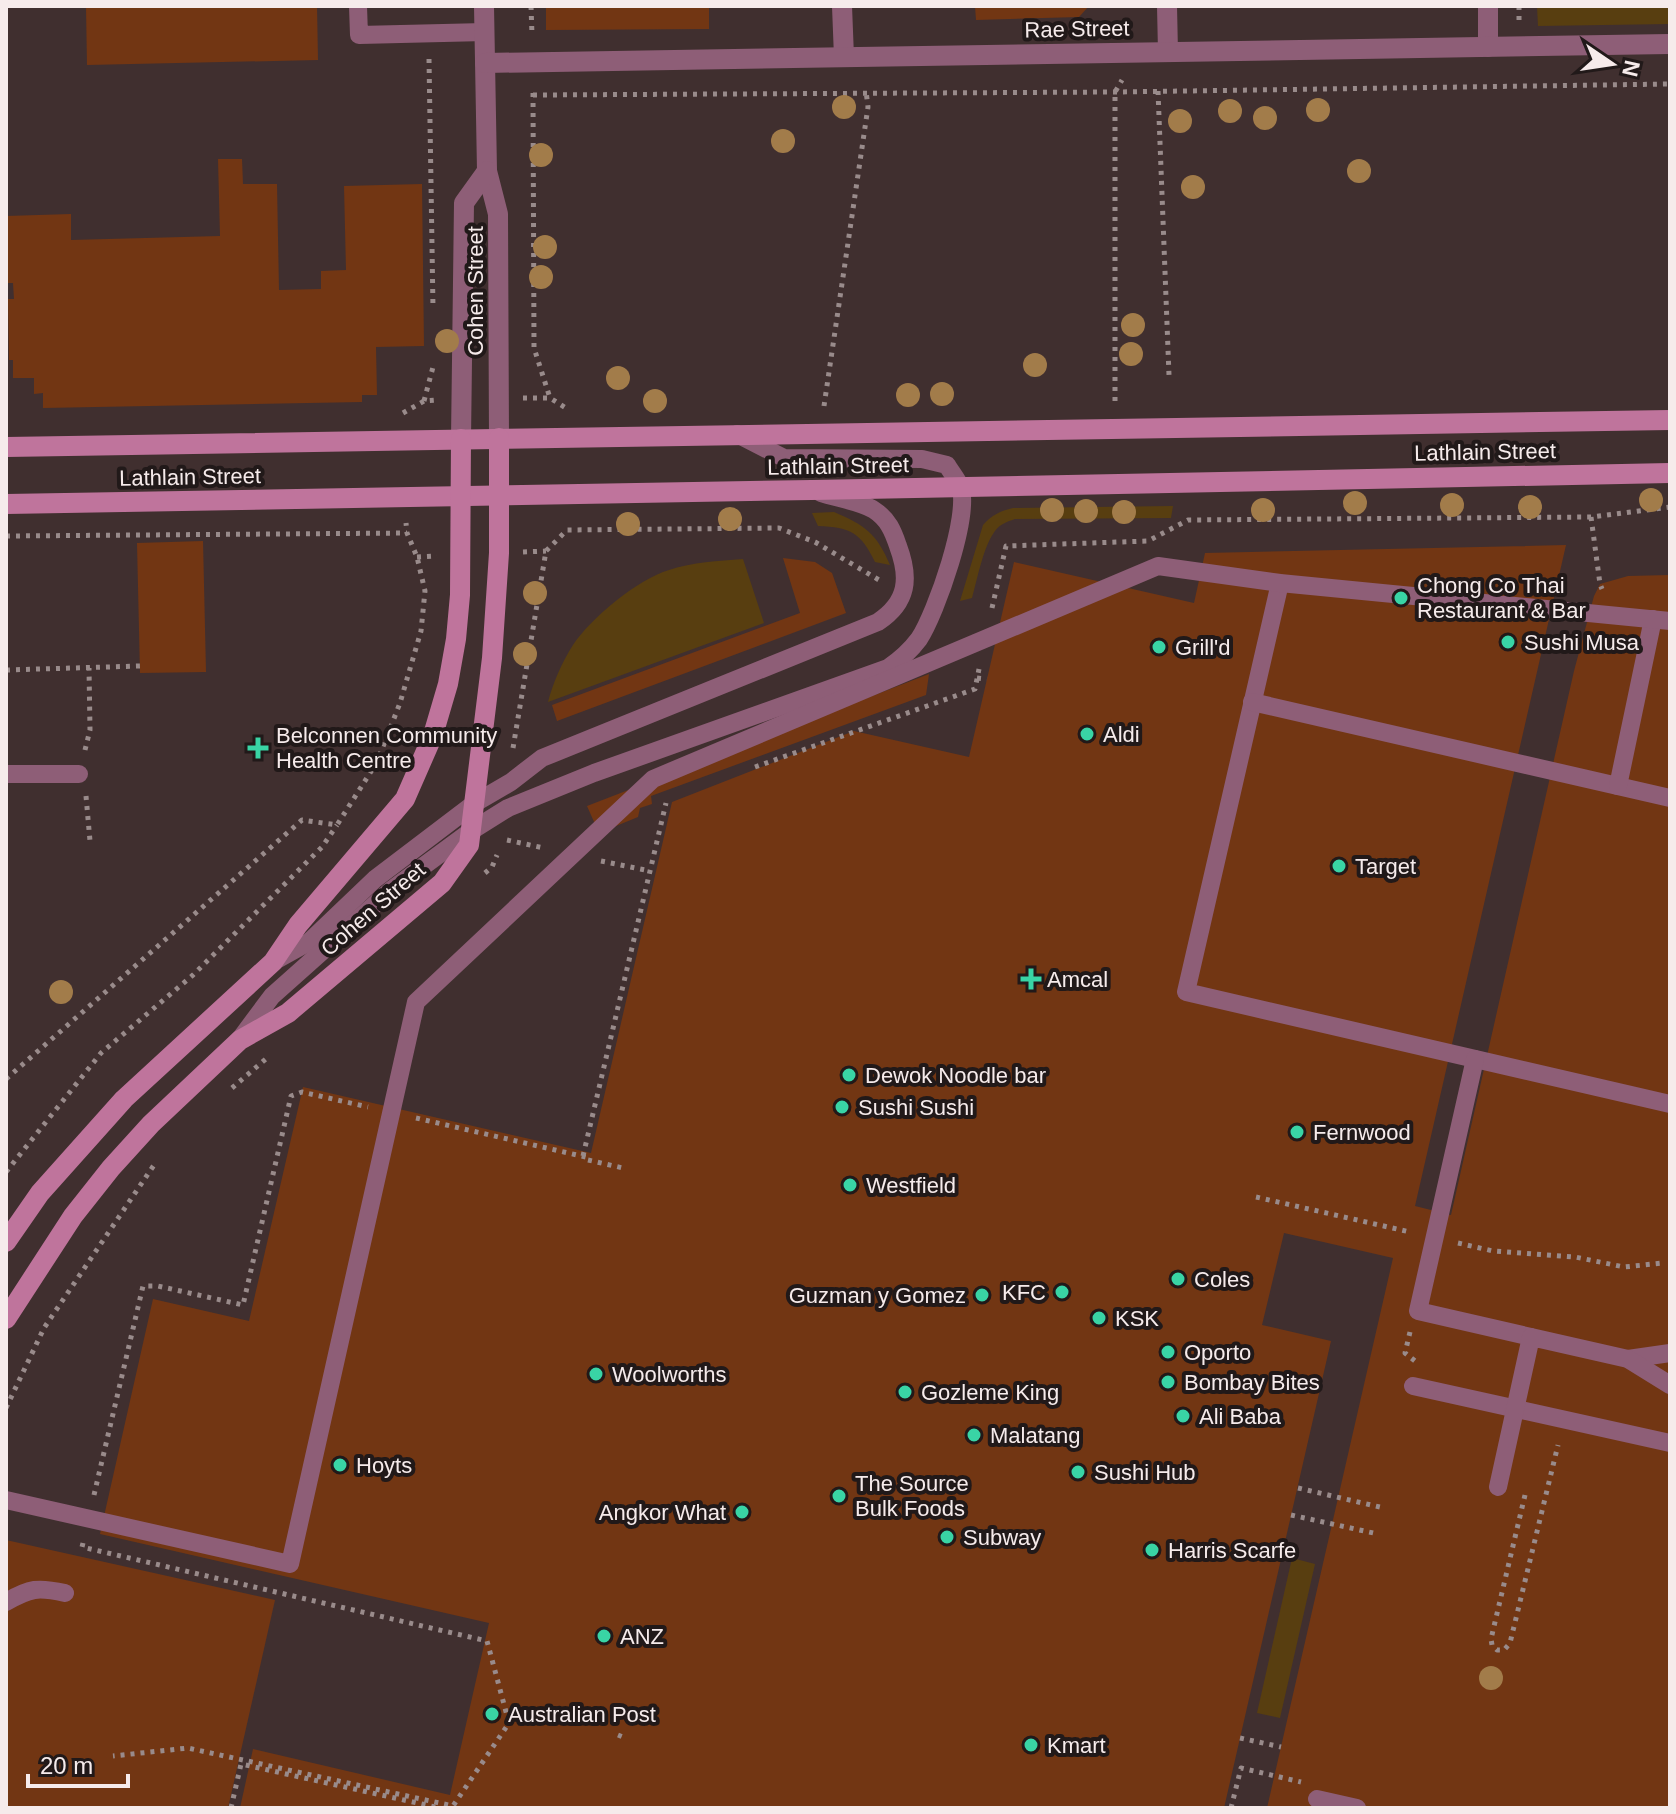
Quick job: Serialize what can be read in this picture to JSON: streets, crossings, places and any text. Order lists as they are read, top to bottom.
{
  "streets": {
    "street": ["Rae Street", "Cohen Street", "Lathlain Street"]
  },
  "crossings": [
    ["Rae Street", "Cohen Street"],
    ["Cohen Street", "Lathlain Street"]
  ],
  "places": {
    "other": [
      "Chong Co Thai Restaurant & Bar",
      "Sushi Musa",
      "Grill'd",
      "Aldi",
      "Target",
      "Dewok Noodle bar",
      "Sushi Sushi",
      "Fernwood",
      "Westfield",
      "Coles",
      "KFC",
      "Guzman y Gomez",
      "KSK",
      "Oporto",
      "Woolworths",
      "Bombay Bites",
      "Gozleme King",
      "Ali Baba",
      "Malatang",
      "Hoyts",
      "Sushi Hub",
      "The Source Bulk Foods",
      "Angkor What",
      "Subway",
      "Harris Scarfe",
      "ANZ",
      "Australian Post",
      "Kmart"
    ],
    "health": ["Belconnen Community Health Centre", "Amcal"]
  },
  "scale_bar": "20 m",
  "north": "right"
}
